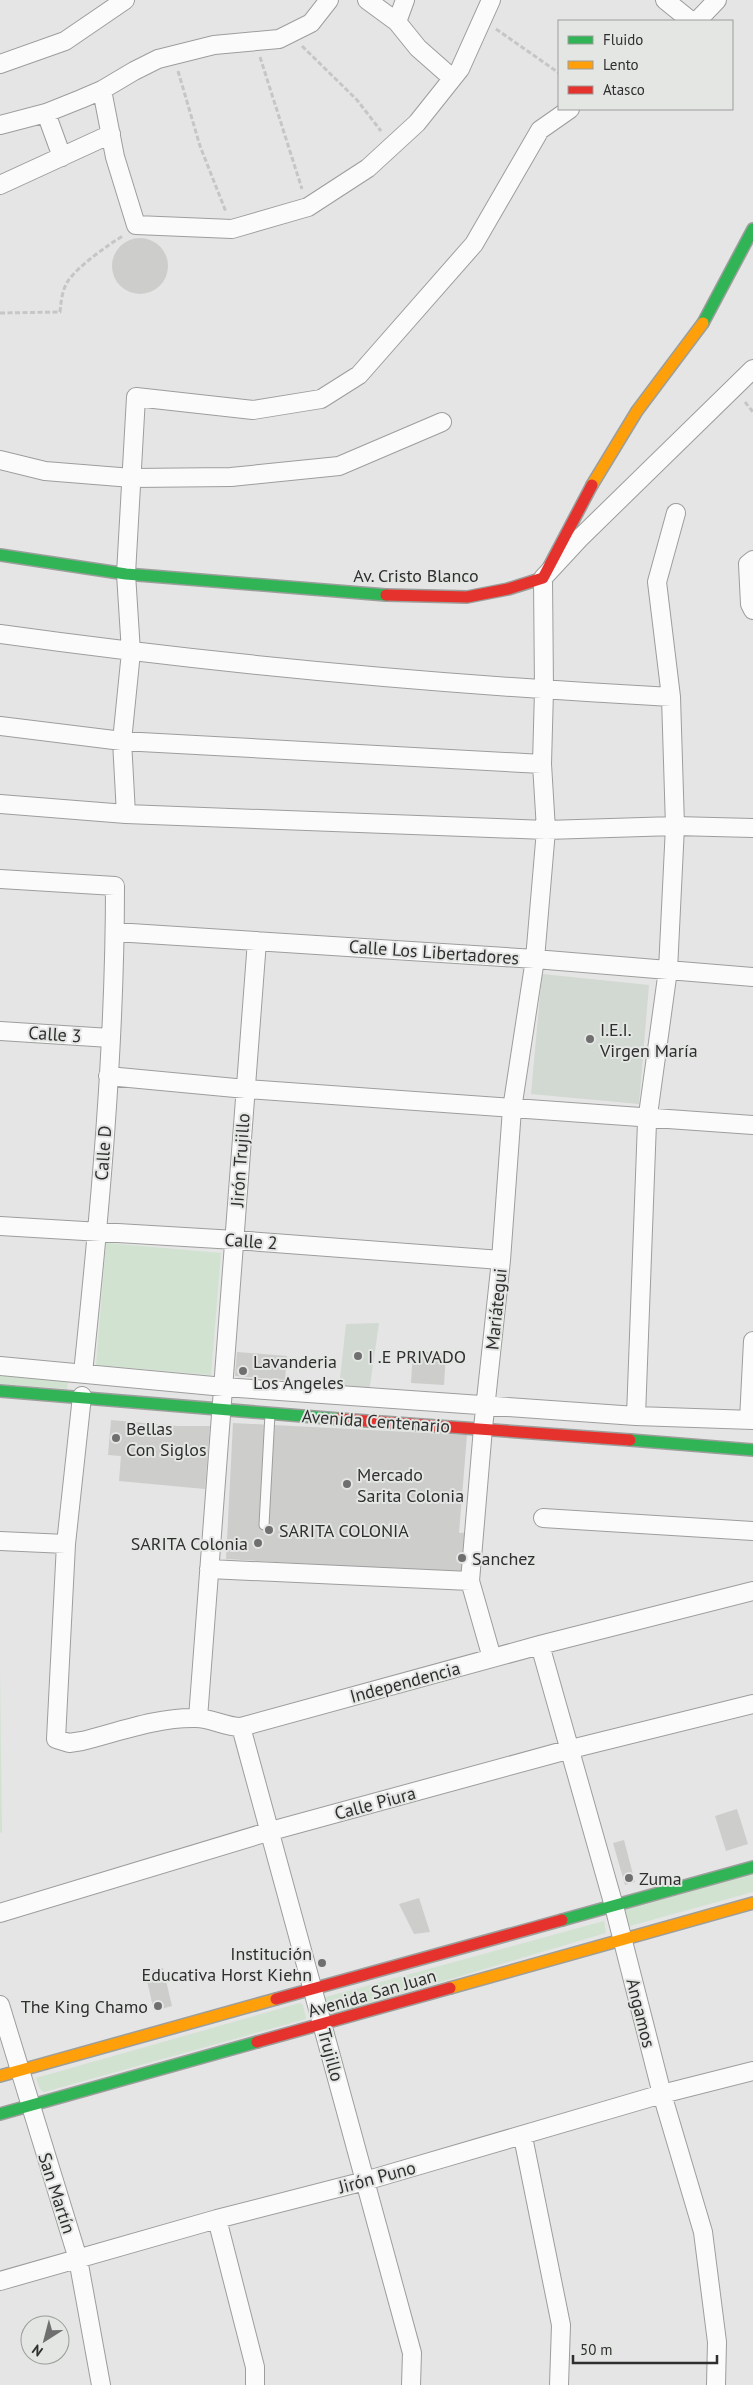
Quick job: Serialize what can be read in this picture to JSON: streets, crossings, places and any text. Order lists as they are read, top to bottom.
{
  "streets": {
    "street": [
      "Av. Cristo Blanco",
      "Calle Los Libertadores",
      "Calle 3",
      "Calle D",
      "Jirón Trujillo",
      "Calle 2",
      "Mariátegui",
      "Avenida Centenario",
      "Independencia",
      "Calle Piura",
      "Avenida San Juan",
      "Angamos",
      "Trujillo",
      "Jirón Puno",
      "San Martín"
    ]
  },
  "crossings": [
    ["Av. Cristo Blanco", "Mariátegui"],
    ["Calle Los Libertadores", "Calle D"],
    ["Calle Los Libertadores", "Jirón Trujillo"],
    ["Calle Los Libertadores", "Mariátegui"],
    ["Calle 3", "Calle D"],
    ["Calle D", "Calle 2"],
    ["Calle D", "Avenida Centenario"],
    ["Jirón Trujillo", "Calle 2"],
    ["Jirón Trujillo", "Avenida Centenario"],
    ["Jirón Trujillo", "Independencia"],
    ["Calle 2", "Mariátegui"],
    ["Mariátegui", "Avenida Centenario"],
    ["Mariátegui", "Independencia"],
    ["Independencia", "Angamos"],
    ["Independencia", "Trujillo"],
    ["Calle Piura", "Angamos"],
    ["Calle Piura", "Trujillo"],
    ["Avenida San Juan", "Angamos"],
    ["Avenida San Juan", "Trujillo"],
    ["Avenida San Juan", "San Martín"],
    ["Angamos", "Jirón Puno"],
    ["Trujillo", "Jirón Puno"],
    ["Jirón Puno", "San Martín"]
  ],
  "places": [
    "I.E.I. Virgen María",
    "I .E PRIVADO",
    "Lavanderia Los Angeles",
    "Bellas Con Siglos",
    "Mercado Sarita Colonia",
    "SARITA COLONIA",
    "SARITA Colonia",
    "Sanchez",
    "Zuma",
    "Institución Educativa Horst Kiehn",
    "The King Chamo"
  ],
  "legend": ["Fluido", "Lento", "Atasco"],
  "scale_bar": "50 m",
  "north": "bottom left"
}
